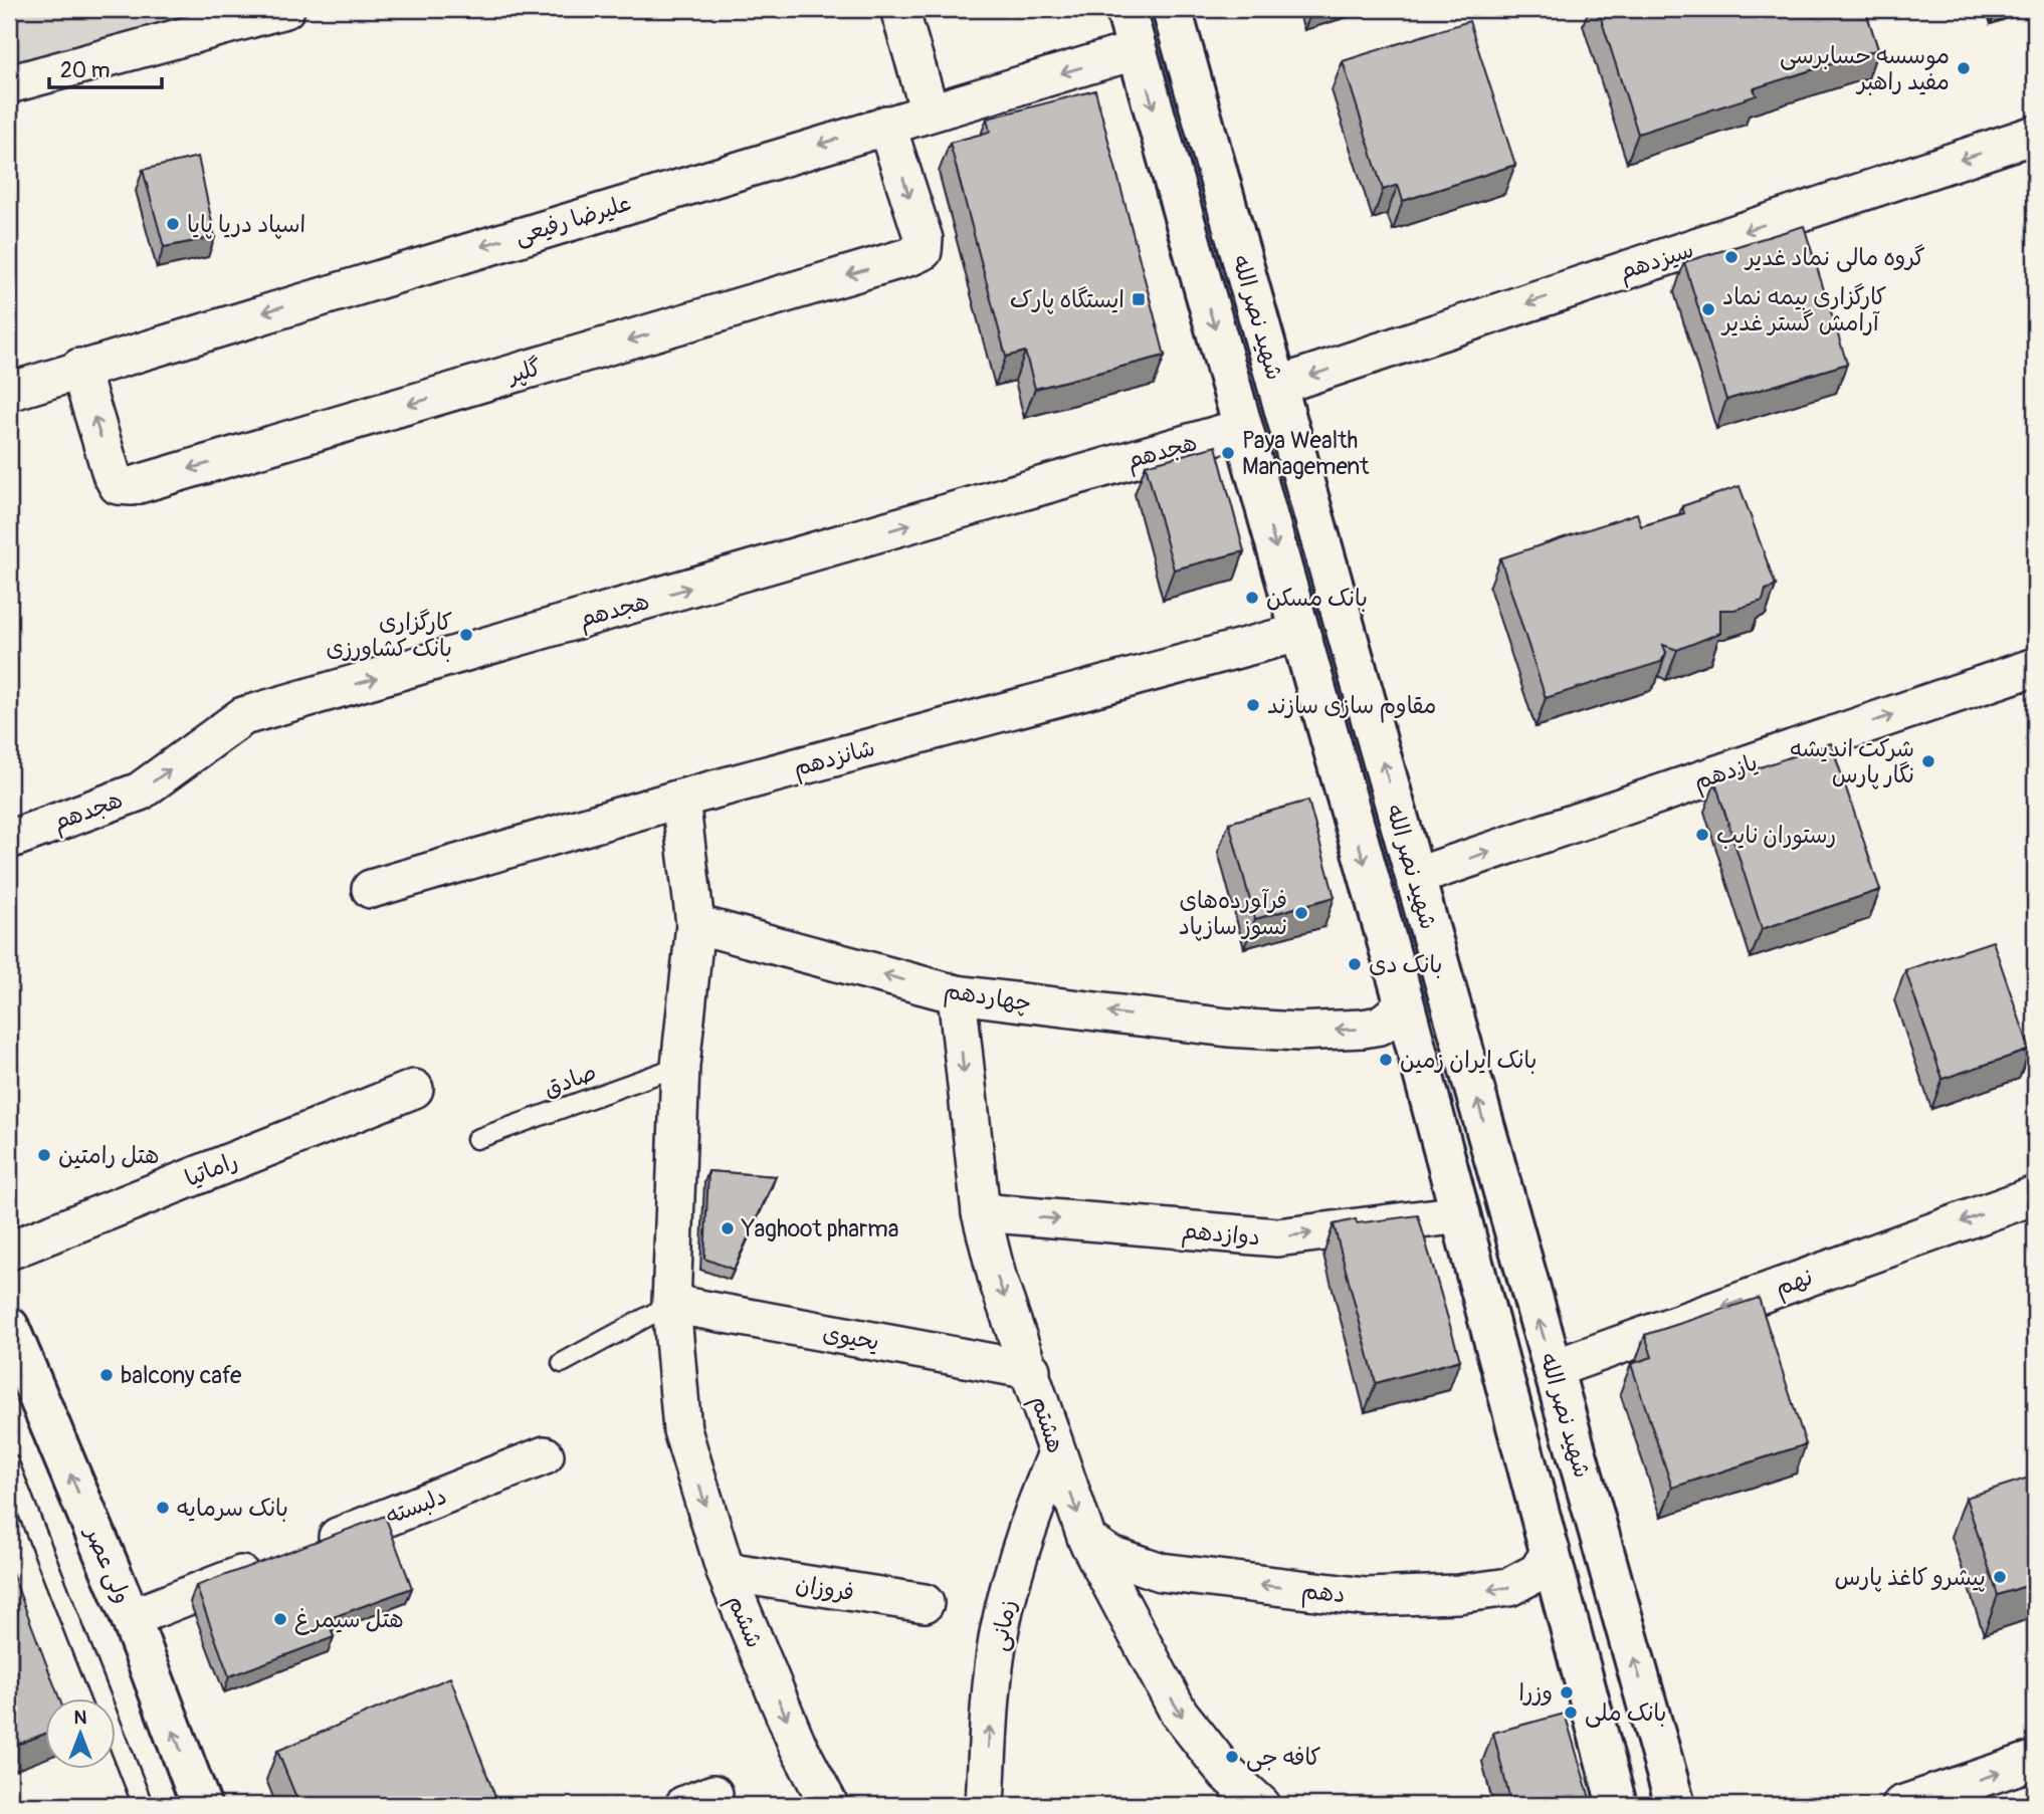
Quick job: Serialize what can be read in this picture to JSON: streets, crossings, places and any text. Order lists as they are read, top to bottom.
{
  "streets": {
    "main road": ["شهید نصر الله", "ولی عصر"],
    "street": [
      "علیرضا رفیعی",
      "سیزدهم",
      "گلپر",
      "هجدهم",
      "شانزدهم",
      "یازدهم",
      "چهاردهم",
      "راماتیا",
      "دوازدهم",
      "نهم",
      "یحیوی",
      "هشتم",
      "دلبسته",
      "فروزان",
      "دهم",
      "ششم",
      "زمانی"
    ],
    "lane": ["صادق"]
  },
  "crossings": [
    ["علیرضا رفیعی", "شهید نصر الله"],
    ["علیرضا رفیعی", "گلپر"],
    ["سیزدهم", "شهید نصر الله"],
    ["شهید نصر الله", "هجدهم"],
    ["شهید نصر الله", "شانزدهم"],
    ["شهید نصر الله", "یازدهم"],
    ["شهید نصر الله", "چهاردهم"],
    ["شهید نصر الله", "دوازدهم"],
    ["شهید نصر الله", "نهم"],
    ["شهید نصر الله", "دهم"],
    ["چهاردهم", "هشتم"],
    ["چهاردهم", "ششم"],
    ["صادق", "ششم"],
    ["دوازدهم", "هشتم"],
    ["یحیوی", "هشتم"],
    ["یحیوی", "ششم"],
    ["هشتم", "دهم"],
    ["هشتم", "زمانی"],
    ["فروزان", "ششم"]
  ],
  "one_way": [
    "علیرضا رفیعی",
    "سیزدهم",
    "هجدهم",
    "یازدهم",
    "چهاردهم",
    "دوازدهم",
    "نهم",
    "هشتم",
    "ولی عصر",
    "دهم",
    "ششم",
    "زمانی"
  ],
  "places": {
    "other": [
      "موسسه حسابرسی مفید راهبر",
      "اسپاد دریا پایا",
      "گروه مالی نماد غدیر",
      "کارگزاری بیمه نماد آرامش گستر غدیر",
      "Paya Wealth Management",
      "بانک مسکن",
      "کارگزاری بانک کشاورزی",
      "مقاوم سازی سازند",
      "شرکت اندیشه نگار پارس",
      "رستوران نایب",
      "فرآورده‌های نسوز سازپاد",
      "بانک دی",
      "بانک ایران زمین",
      "هتل رامتین",
      "Yaghoot pharma",
      "balcony cafe",
      "بانک سرمایه",
      "پیشرو کاغذ پارس",
      "هتل سیمرغ",
      "وزرا",
      "بانک ملی",
      "کافه جی"
    ],
    "transit": ["ایستگاه پارک"]
  },
  "scale_bar": "20 m",
  "north": "top"
}
